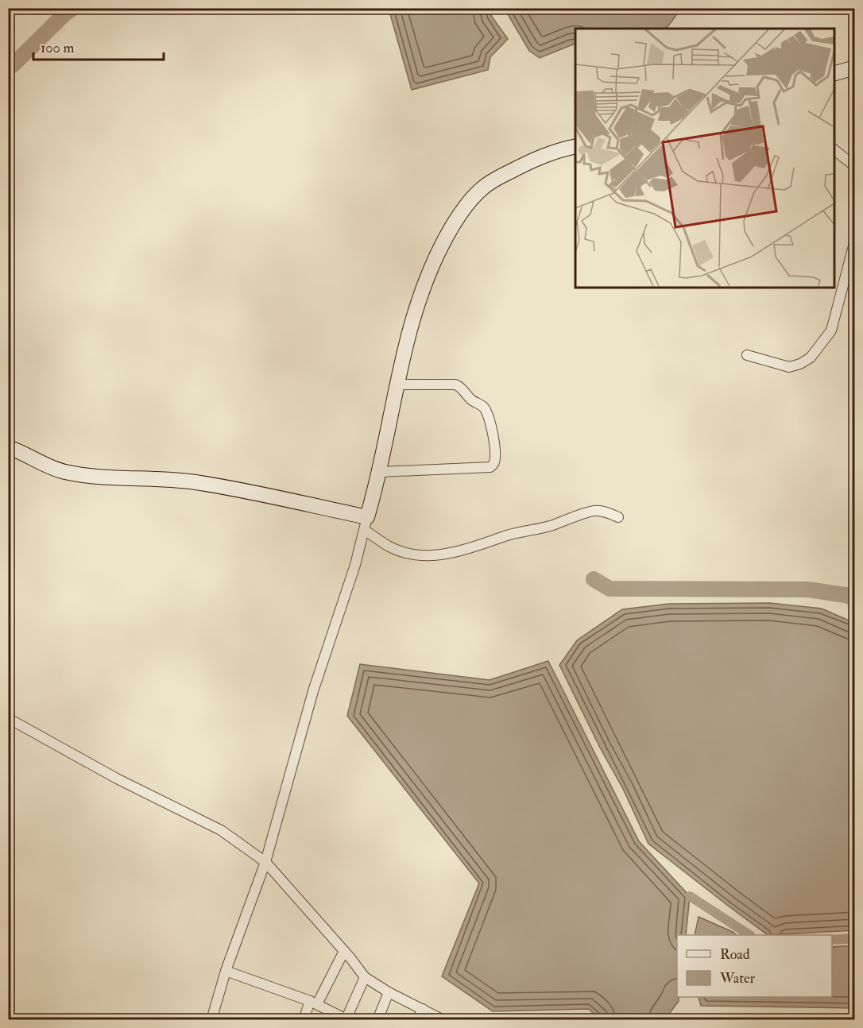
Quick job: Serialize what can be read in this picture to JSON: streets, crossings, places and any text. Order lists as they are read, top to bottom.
{
  "legend": ["Road", "Water"],
  "scale_bar": "100 m"
}
